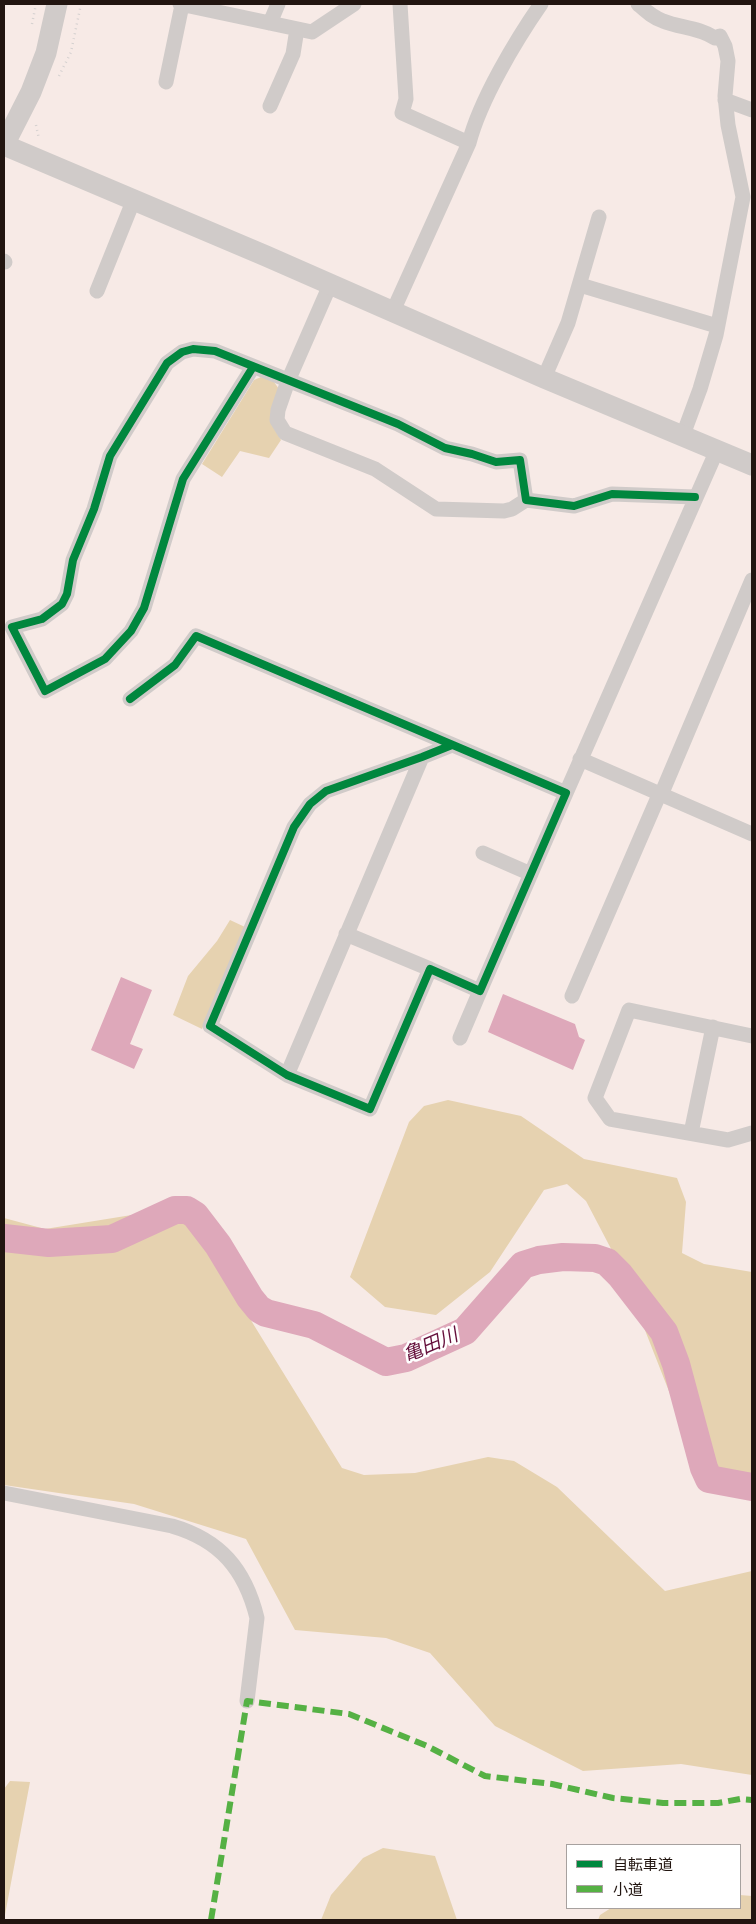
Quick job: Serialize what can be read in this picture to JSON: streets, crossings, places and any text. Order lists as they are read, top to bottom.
{
  "water": ["亀田川"],
  "legend": ["自転車道", "小道"]
}
